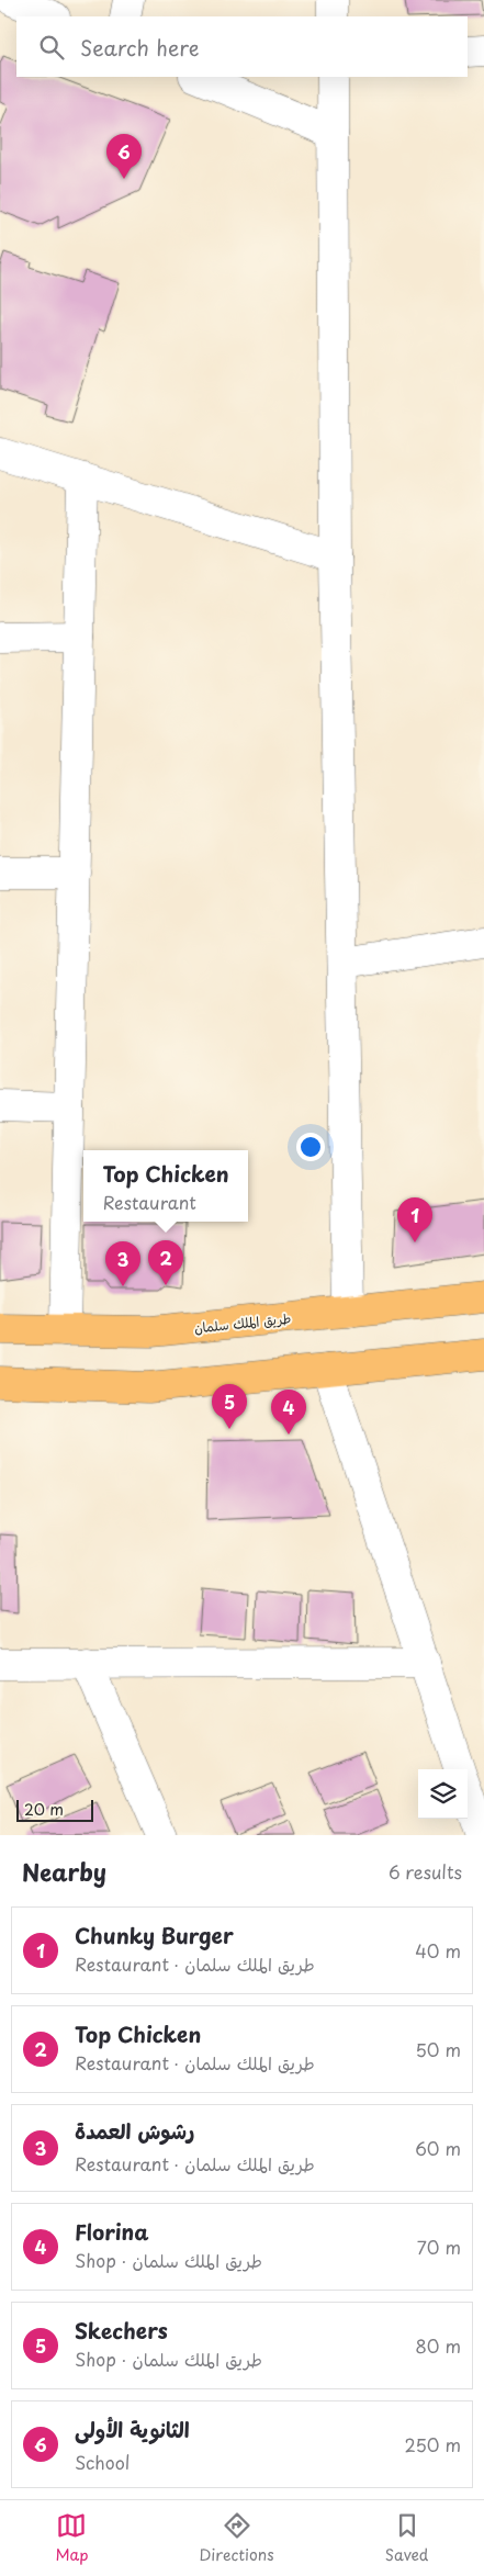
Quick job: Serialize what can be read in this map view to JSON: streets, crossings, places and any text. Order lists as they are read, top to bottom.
{
  "streets": {
    "main road": ["طريق الملك سلمان"]
  },
  "scale_bar": "20 m",
  "page": {
    "search": "Search here",
    "pins": [
      "6",
      "1",
      "2",
      "3",
      "5",
      "4"
    ],
    "popup": ["Top Chicken", "Restaurant"],
    "scale": "20 m",
    "heading": ["Nearby", "6 results"],
    "list": [
      {
        "mark": "1",
        "name": "Chunky Burger",
        "note": "Restaurant · طريق الملك سلمان",
        "value": "40 m"
      },
      {
        "mark": "2",
        "name": "Top Chicken",
        "note": "Restaurant · طريق الملك سلمان",
        "value": "50 m"
      },
      {
        "mark": "3",
        "name": "رشوش العمدة",
        "note": "Restaurant · طريق الملك سلمان",
        "value": "60 m"
      },
      {
        "mark": "4",
        "name": "Florina",
        "note": "Shop · طريق الملك سلمان",
        "value": "70 m"
      },
      {
        "mark": "5",
        "name": "Skechers",
        "note": "Shop · طريق الملك سلمان",
        "value": "80 m"
      },
      {
        "mark": "6",
        "name": "الثانوية الأولى",
        "note": "School",
        "value": "250 m"
      }
    ],
    "nav": ["Map", "Directions", "Saved"]
  }
}
